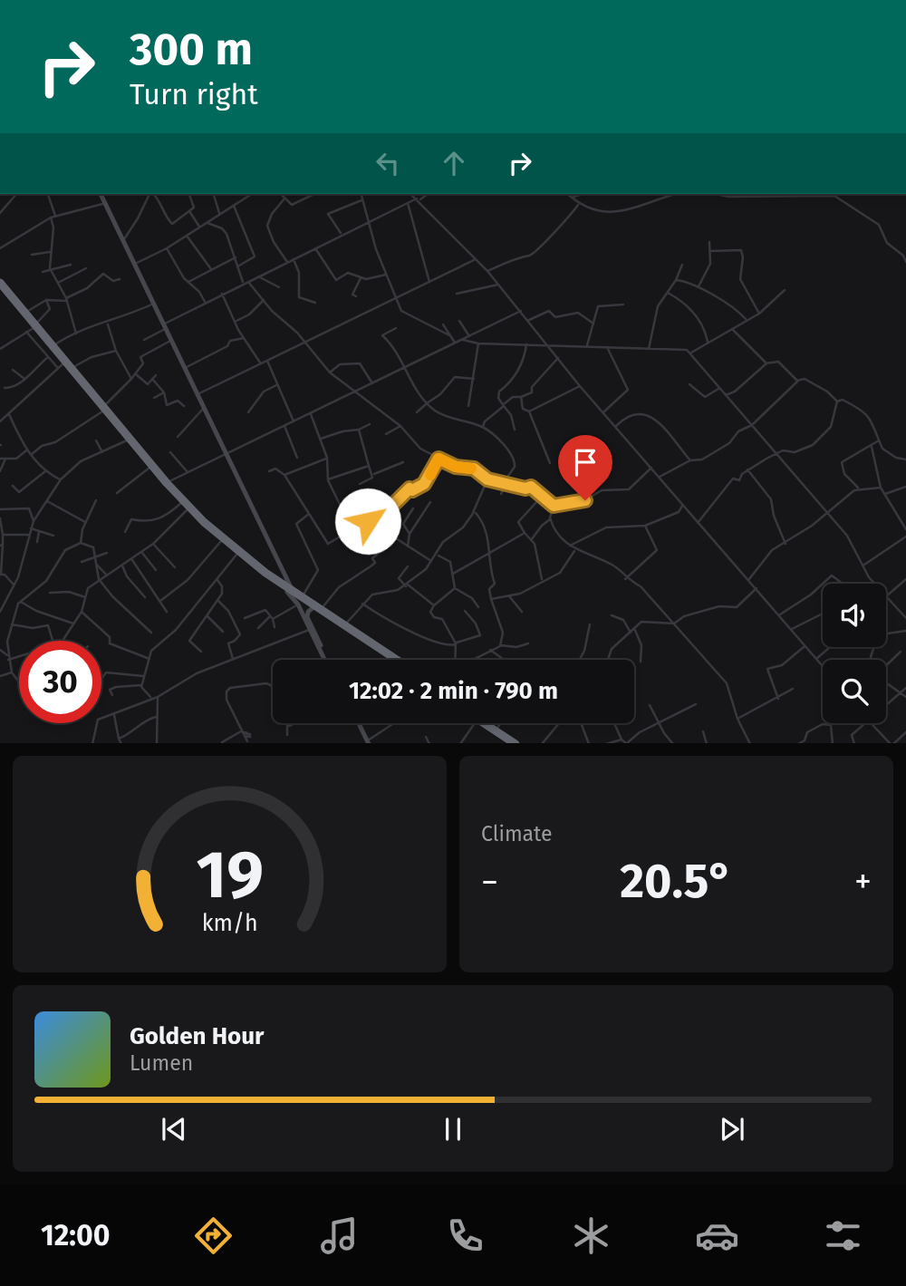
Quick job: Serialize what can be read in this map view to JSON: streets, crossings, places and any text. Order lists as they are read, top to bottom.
{
  "page": {
    "turn": ["300 m", "Turn right"],
    "limit": "30",
    "trip": "12:02 · 2 min · 790 m",
    "tile": "Climate",
    "heat": ["−", "20.5°", "+"],
    "song": ["Golden Hour", "Lumen"],
    "tabs": "12:00",
    "gauge": ["19", "km/h"]
  }
}
